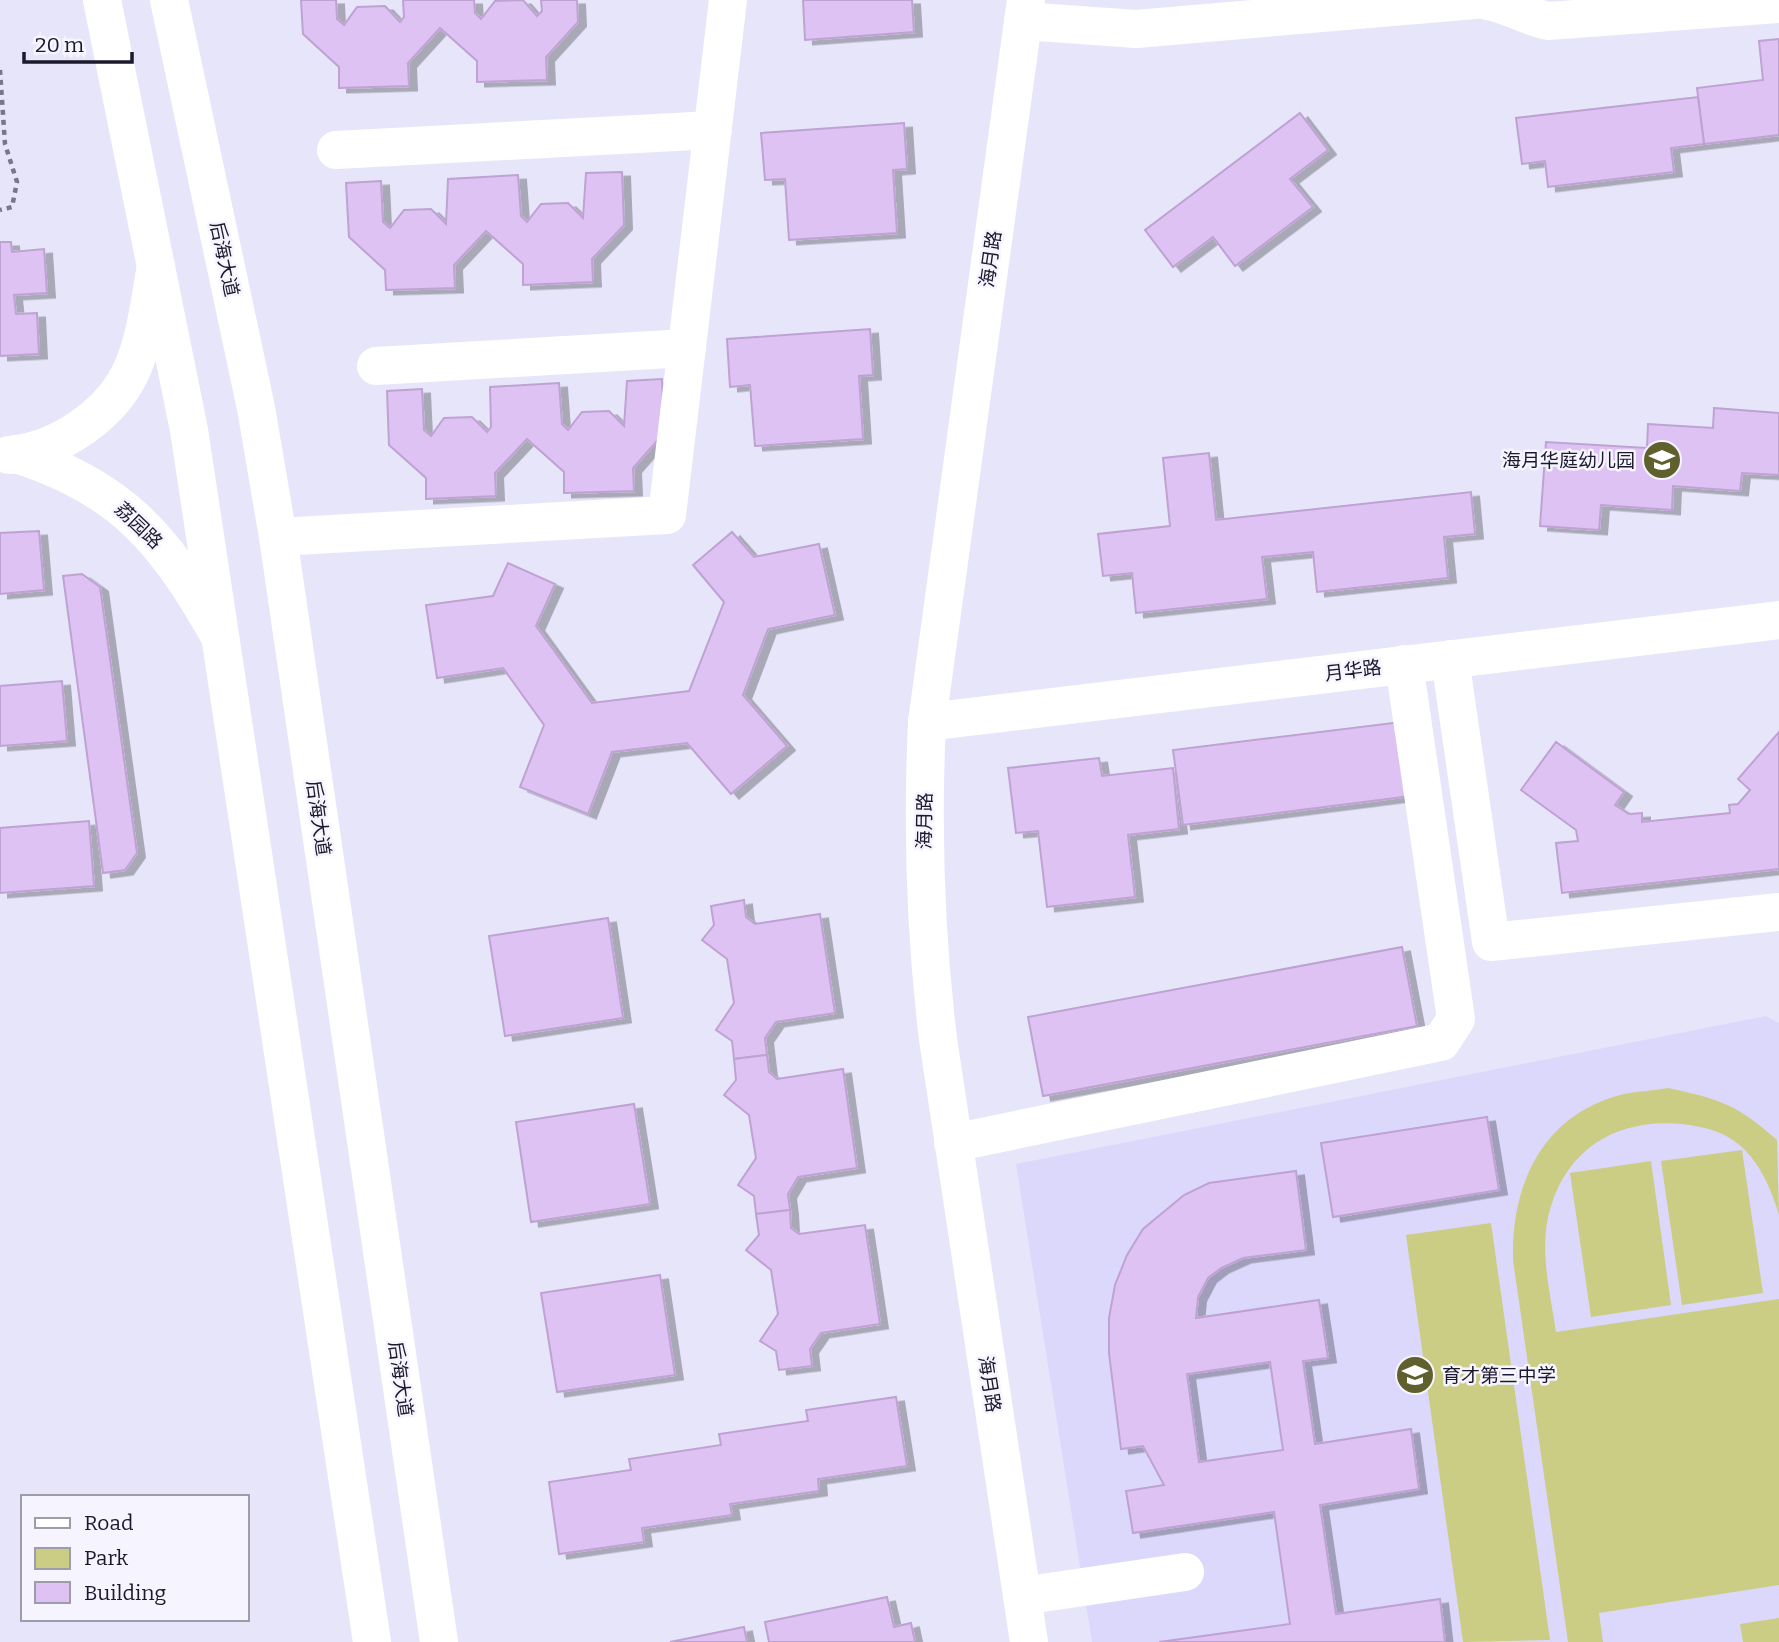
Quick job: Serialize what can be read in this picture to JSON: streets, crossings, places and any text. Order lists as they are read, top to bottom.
{
  "streets": {
    "street": [
      "后海大道",
      "海月路",
      "荔园路",
      "月华路"
    ]
  },
  "crossings": [
    ["海月路", "月华路"]
  ],
  "places": {
    "school or university": ["海月华庭幼儿园", "育才第三中学"]
  },
  "legend": ["Road", "Park", "Building"],
  "scale_bar": "20 m"
}
